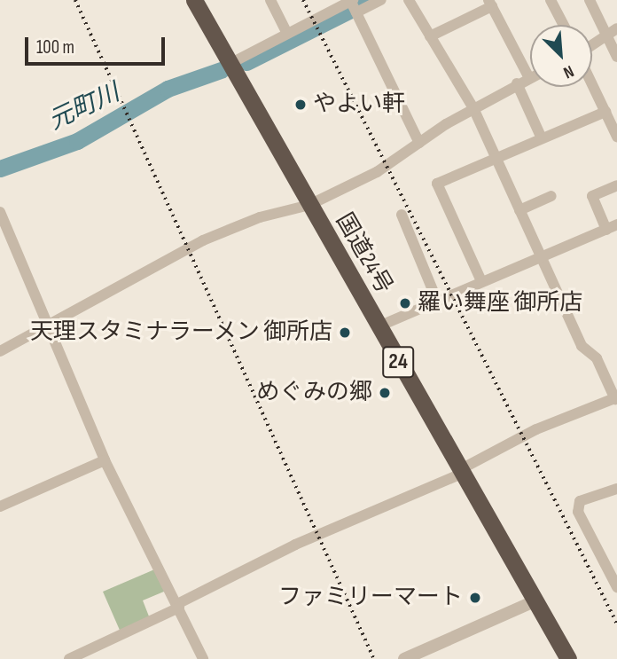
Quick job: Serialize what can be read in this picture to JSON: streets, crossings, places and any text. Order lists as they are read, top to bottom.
{
  "streets": {
    "highway": ["国道24号", "24"]
  },
  "water": ["元町川"],
  "places": [
    "やよい軒",
    "羅い舞座 御所店",
    "天理スタミナラーメン 御所店",
    "めぐみの郷",
    "ファミリーマート"
  ],
  "scale_bar": "100 m",
  "north": "bottom right"
}
